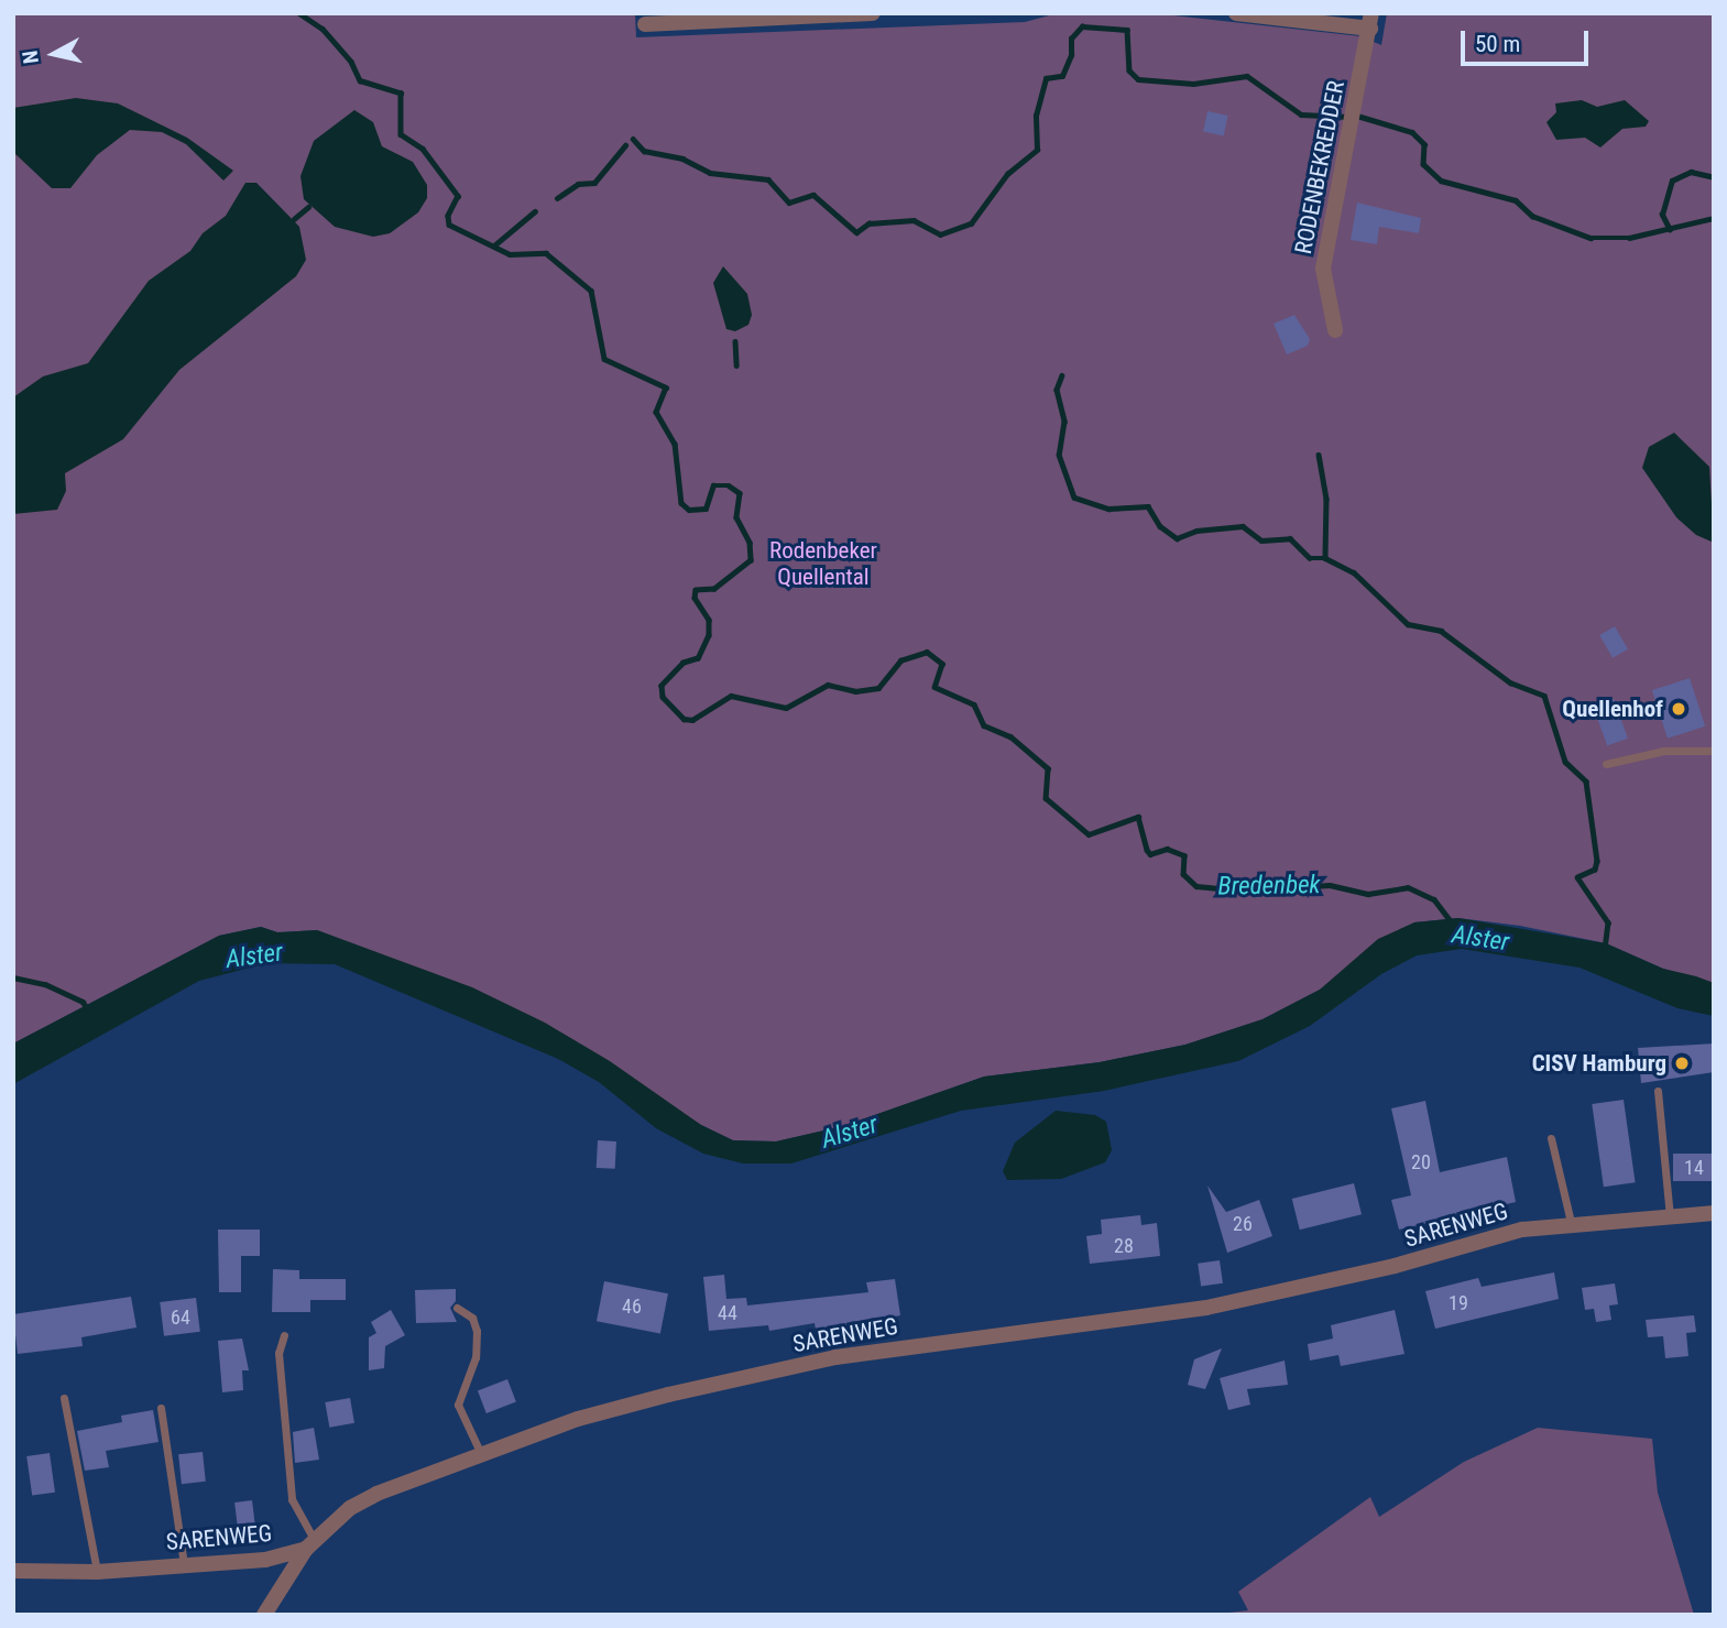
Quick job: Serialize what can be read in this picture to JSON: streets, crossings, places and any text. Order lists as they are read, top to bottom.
{
  "streets": {
    "street": ["RODENBEKREDDER", "SARENWEG"]
  },
  "water": ["Bredenbek", "Alster"],
  "parks": ["Rodenbeker Quellental"],
  "places": ["Quellenhof", "CISV Hamburg"],
  "house_numbers": [
    "20",
    "14",
    "26",
    "28",
    "19",
    "46",
    "44",
    "64"
  ],
  "scale_bar": "50 m",
  "north": "left"
}
